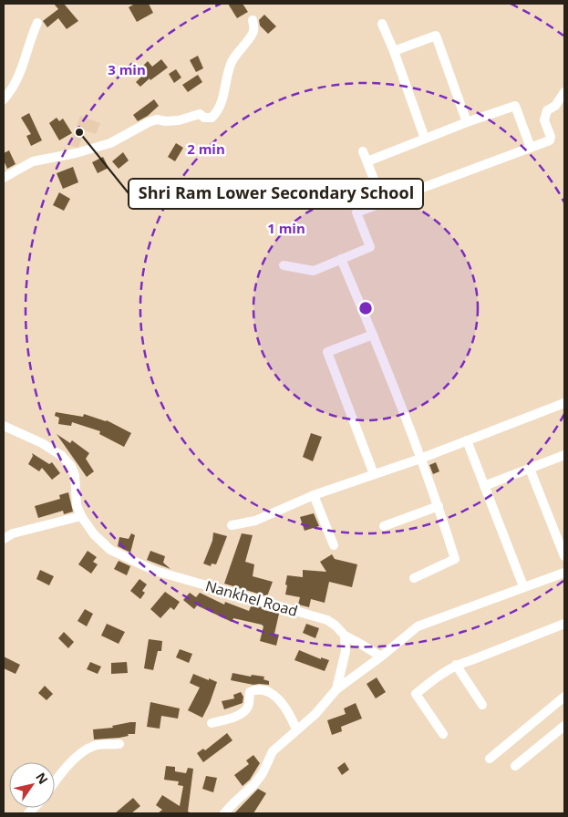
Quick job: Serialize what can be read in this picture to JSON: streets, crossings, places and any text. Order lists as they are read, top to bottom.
{
  "streets": {
    "street": ["Nankhel Road"]
  },
  "places": ["Shri Ram Lower Secondary School"],
  "north": "top right",
  "rings": ["3 min", "2 min", "1 min"]
}
